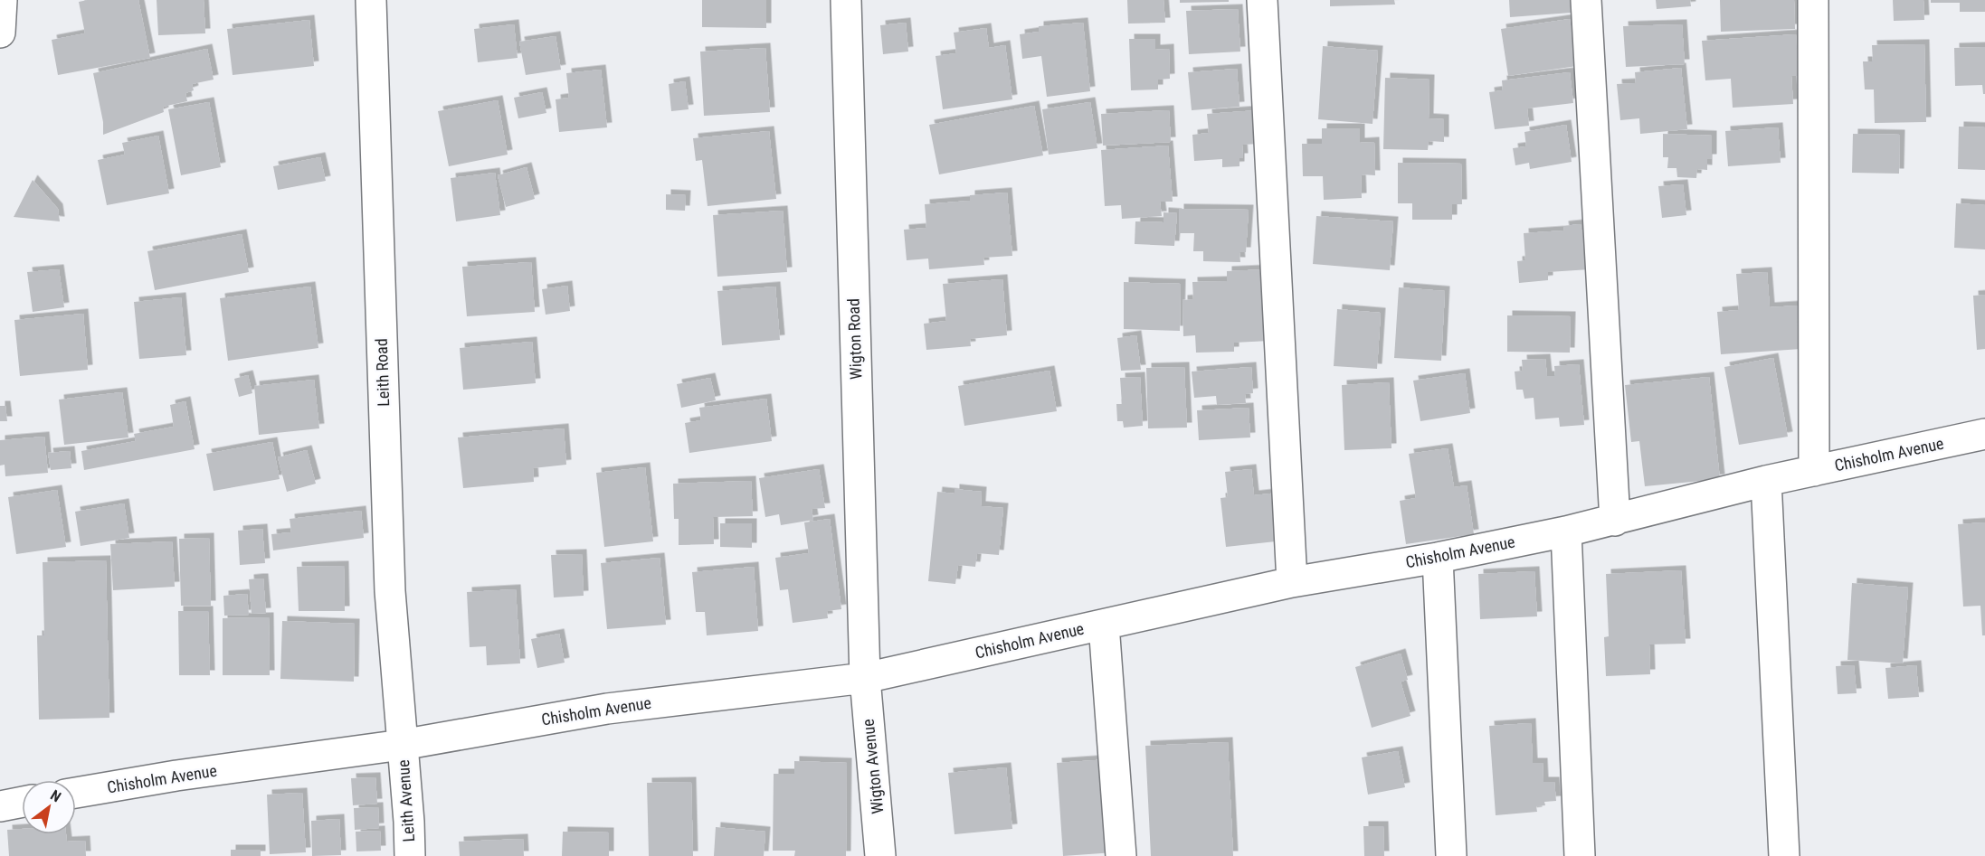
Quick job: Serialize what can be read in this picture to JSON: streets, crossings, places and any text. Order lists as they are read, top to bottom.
{
  "streets": {
    "street": [
      "Wigton Road",
      "Leith Road",
      "Chisholm Avenue",
      "Wigton Avenue",
      "Leith Avenue"
    ]
  },
  "crossings": [
    ["Wigton Road", "Chisholm Avenue"],
    ["Wigton Road", "Wigton Avenue"],
    ["Leith Road", "Chisholm Avenue"],
    ["Leith Road", "Leith Avenue"],
    ["Chisholm Avenue", "Wigton Avenue"],
    ["Chisholm Avenue", "Leith Avenue"]
  ],
  "north": "top right"
}
